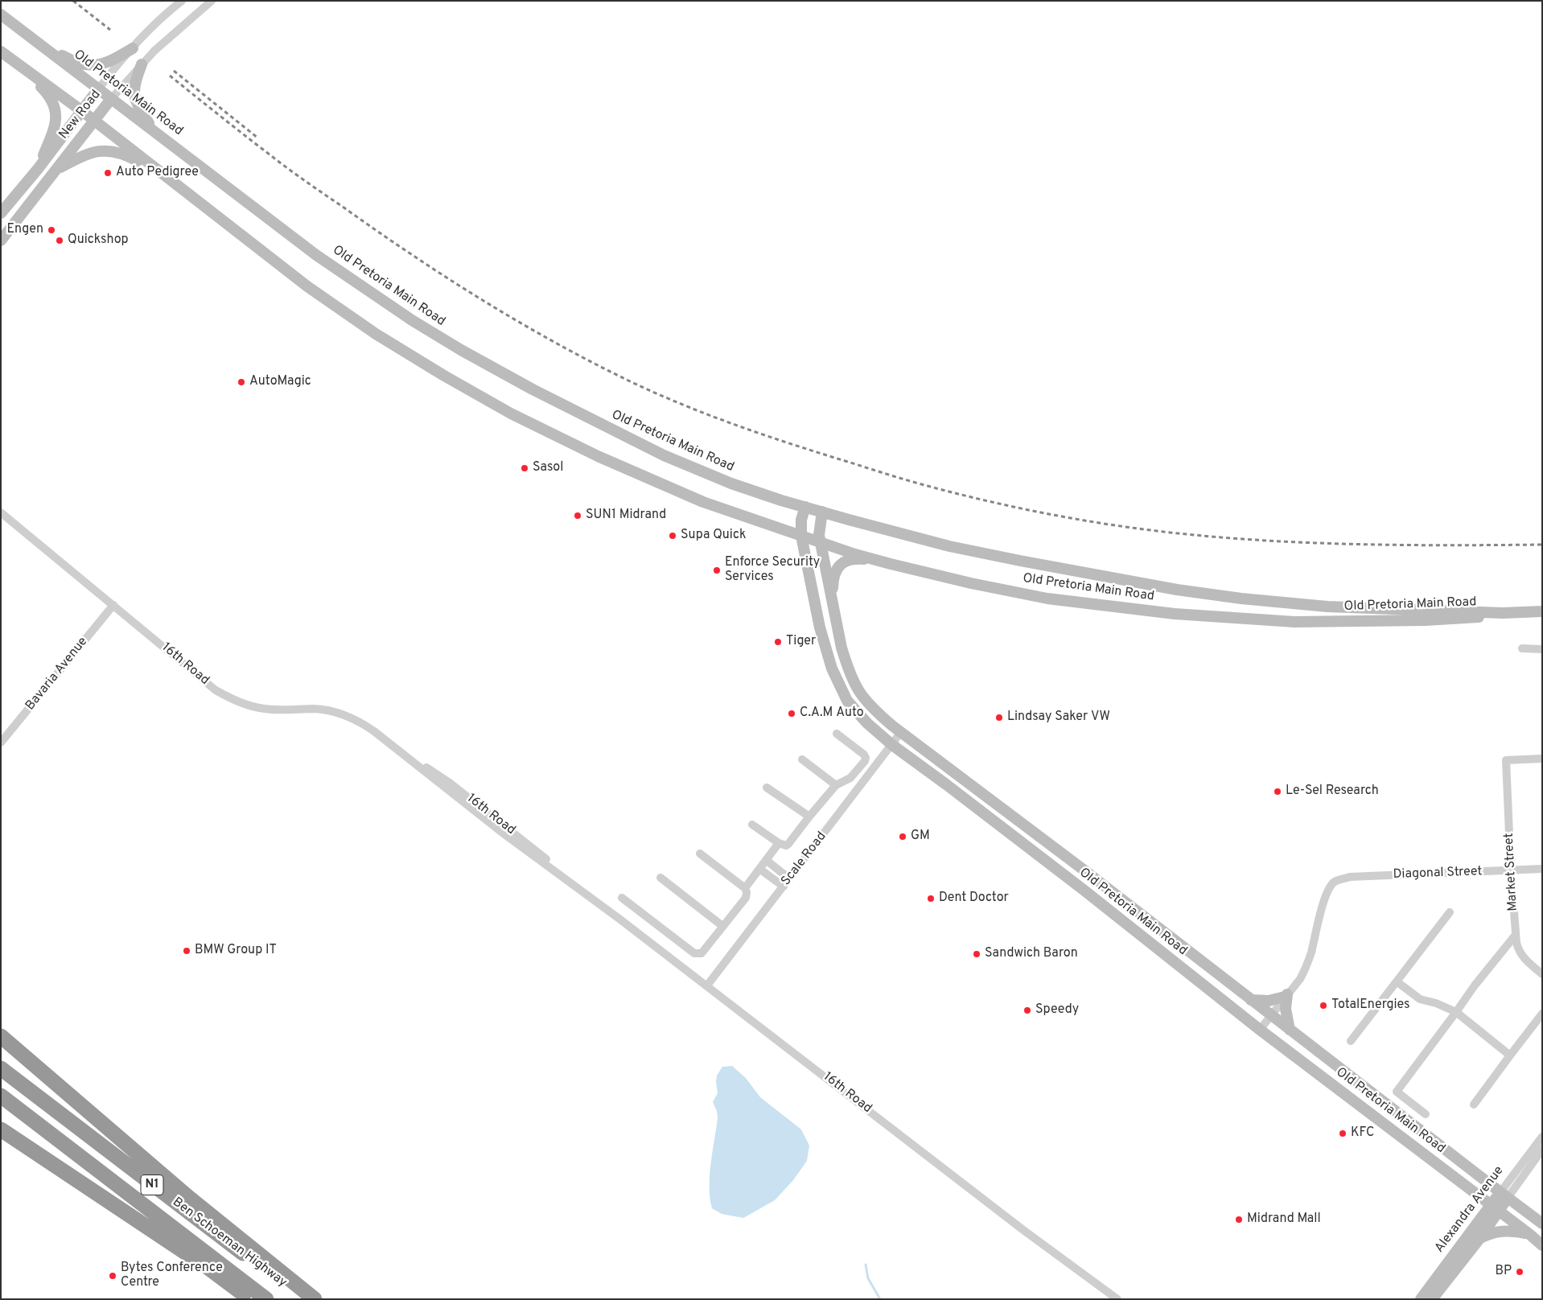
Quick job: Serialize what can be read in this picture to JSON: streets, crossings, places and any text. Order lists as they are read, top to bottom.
{
  "streets": {
    "highway": ["N1", "Ben Schoeman Highway"],
    "main road": ["Old Pretoria Main Road", "New Road", "Alexandra Avenue"],
    "street": [
      "16th Road",
      "Bavaria Avenue",
      "Scale Road",
      "Market Street",
      "Diagonal Street"
    ]
  },
  "crossings": [
    ["Old Pretoria Main Road", "New Road"],
    ["Old Pretoria Main Road", "Scale Road"],
    ["Old Pretoria Main Road", "Alexandra Avenue"],
    ["16th Road", "Bavaria Avenue"],
    ["16th Road", "Scale Road"],
    ["Market Street", "Diagonal Street"]
  ],
  "places": [
    "Auto Pedigree",
    "Engen",
    "Quickshop",
    "AutoMagic",
    "Sasol",
    "SUN1 Midrand",
    "Supa Quick",
    "Enforce Security Services",
    "Tiger",
    "C.A.M Auto",
    "Lindsay Saker VW",
    "Le-Sel Research",
    "GM",
    "Dent Doctor",
    "BMW Group IT",
    "Sandwich Baron",
    "TotalEnergies",
    "Speedy",
    "KFC",
    "Midrand Mall",
    "BP",
    "Bytes Conference Centre"
  ]
}
